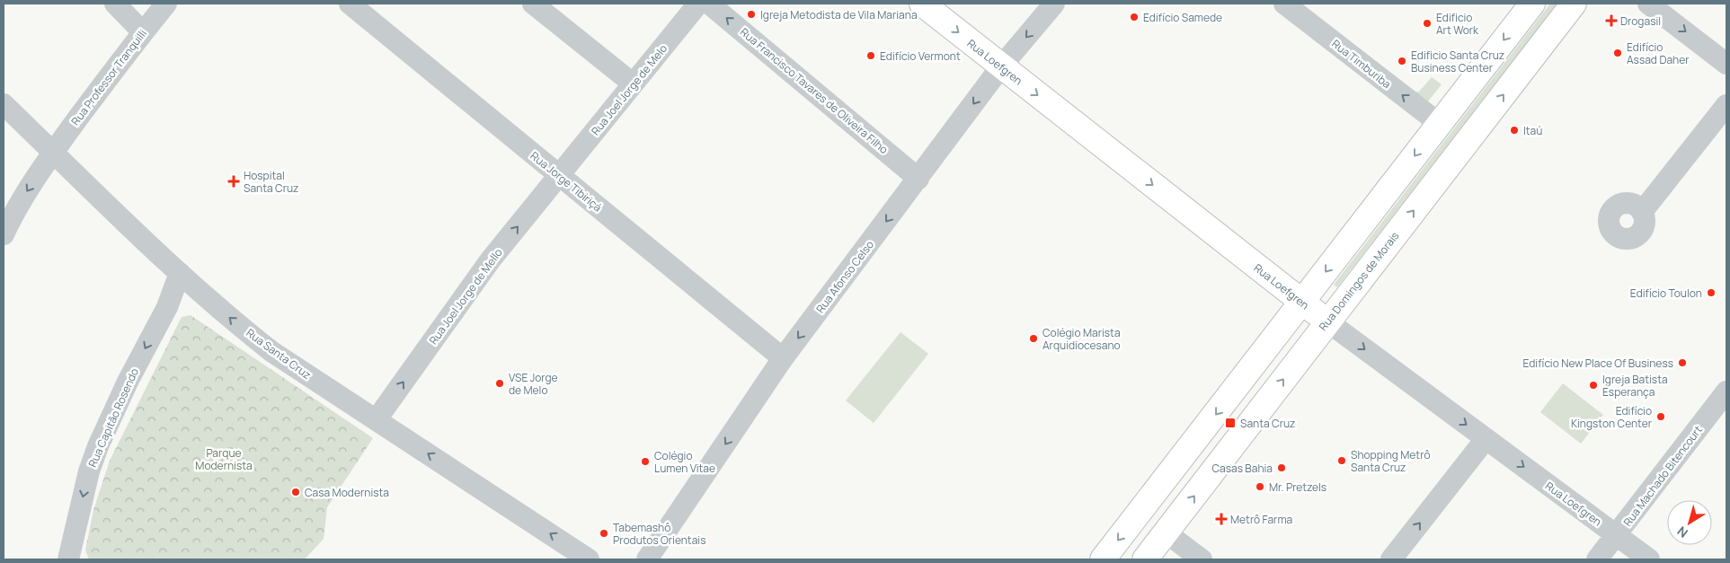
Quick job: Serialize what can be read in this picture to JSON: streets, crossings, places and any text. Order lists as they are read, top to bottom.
{
  "streets": {
    "main road": ["Rua Loefgren", "Rua Domingos de Morais"],
    "street": [
      "Rua Timburiba",
      "Rua Professor Tranquilli",
      "Rua Joel Jorge de Melo",
      "Rua Francisco Tavares de Oliveira Filho",
      "Rua Jorge Tibiriçá",
      "Rua Afonso Celso",
      "Rua Joel Jorge de Mello",
      "Rua Santa Cruz",
      "Rua Capitão Rosendo",
      "Rua Machado Bitencourt"
    ]
  },
  "crossings": [
    ["Rua Loefgren", "Rua Afonso Celso"],
    ["Rua Loefgren", "Rua Domingos de Morais"],
    ["Rua Loefgren", "Rua Machado Bitencourt"],
    ["Rua Professor Tranquilli", "Rua Santa Cruz"],
    ["Rua Joel Jorge de Melo", "Rua Jorge Tibiriçá"],
    ["Rua Joel Jorge de Melo", "Rua Joel Jorge de Mello"],
    ["Rua Francisco Tavares de Oliveira Filho", "Rua Afonso Celso"],
    ["Rua Jorge Tibiriçá", "Rua Afonso Celso"],
    ["Rua Jorge Tibiriçá", "Rua Joel Jorge de Mello"],
    ["Rua Joel Jorge de Mello", "Rua Santa Cruz"],
    ["Rua Santa Cruz", "Rua Capitão Rosendo"]
  ],
  "one_way": [
    "Rua Loefgren",
    "Rua Timburiba",
    "Rua Francisco Tavares de Oliveira Filho",
    "Rua Afonso Celso",
    "Rua Joel Jorge de Mello",
    "Rua Santa Cruz",
    "Rua Capitão Rosendo"
  ],
  "parks": ["Parque Modernista"],
  "places": {
    "other": [
      "Igreja Metodista de Vila Mariana",
      "Edifício Samede",
      "Edificio Art Work",
      "Edifício Assad Daher",
      "Edifício Vermont",
      "Edificio Santa Cruz Business Center",
      "Itaú",
      "Edifício Toulon",
      "Colégio Marista Arquidiocesano",
      "Edifício New Place Of Business",
      "VSE Jorge de Melo",
      "Igreja Batista Esperança",
      "Edifício Kingston Center",
      "Shopping Metrô Santa Cruz",
      "Colégio Lumen Vitae",
      "Casas Bahia",
      "Mr. Pretzels",
      "Casa Modernista",
      "Tabemashô Produtos Orientais"
    ],
    "health": ["Drogasil", "Hospital Santa Cruz", "Metrô Farma"],
    "transit": ["Santa Cruz"]
  },
  "north": "bottom left"
}
